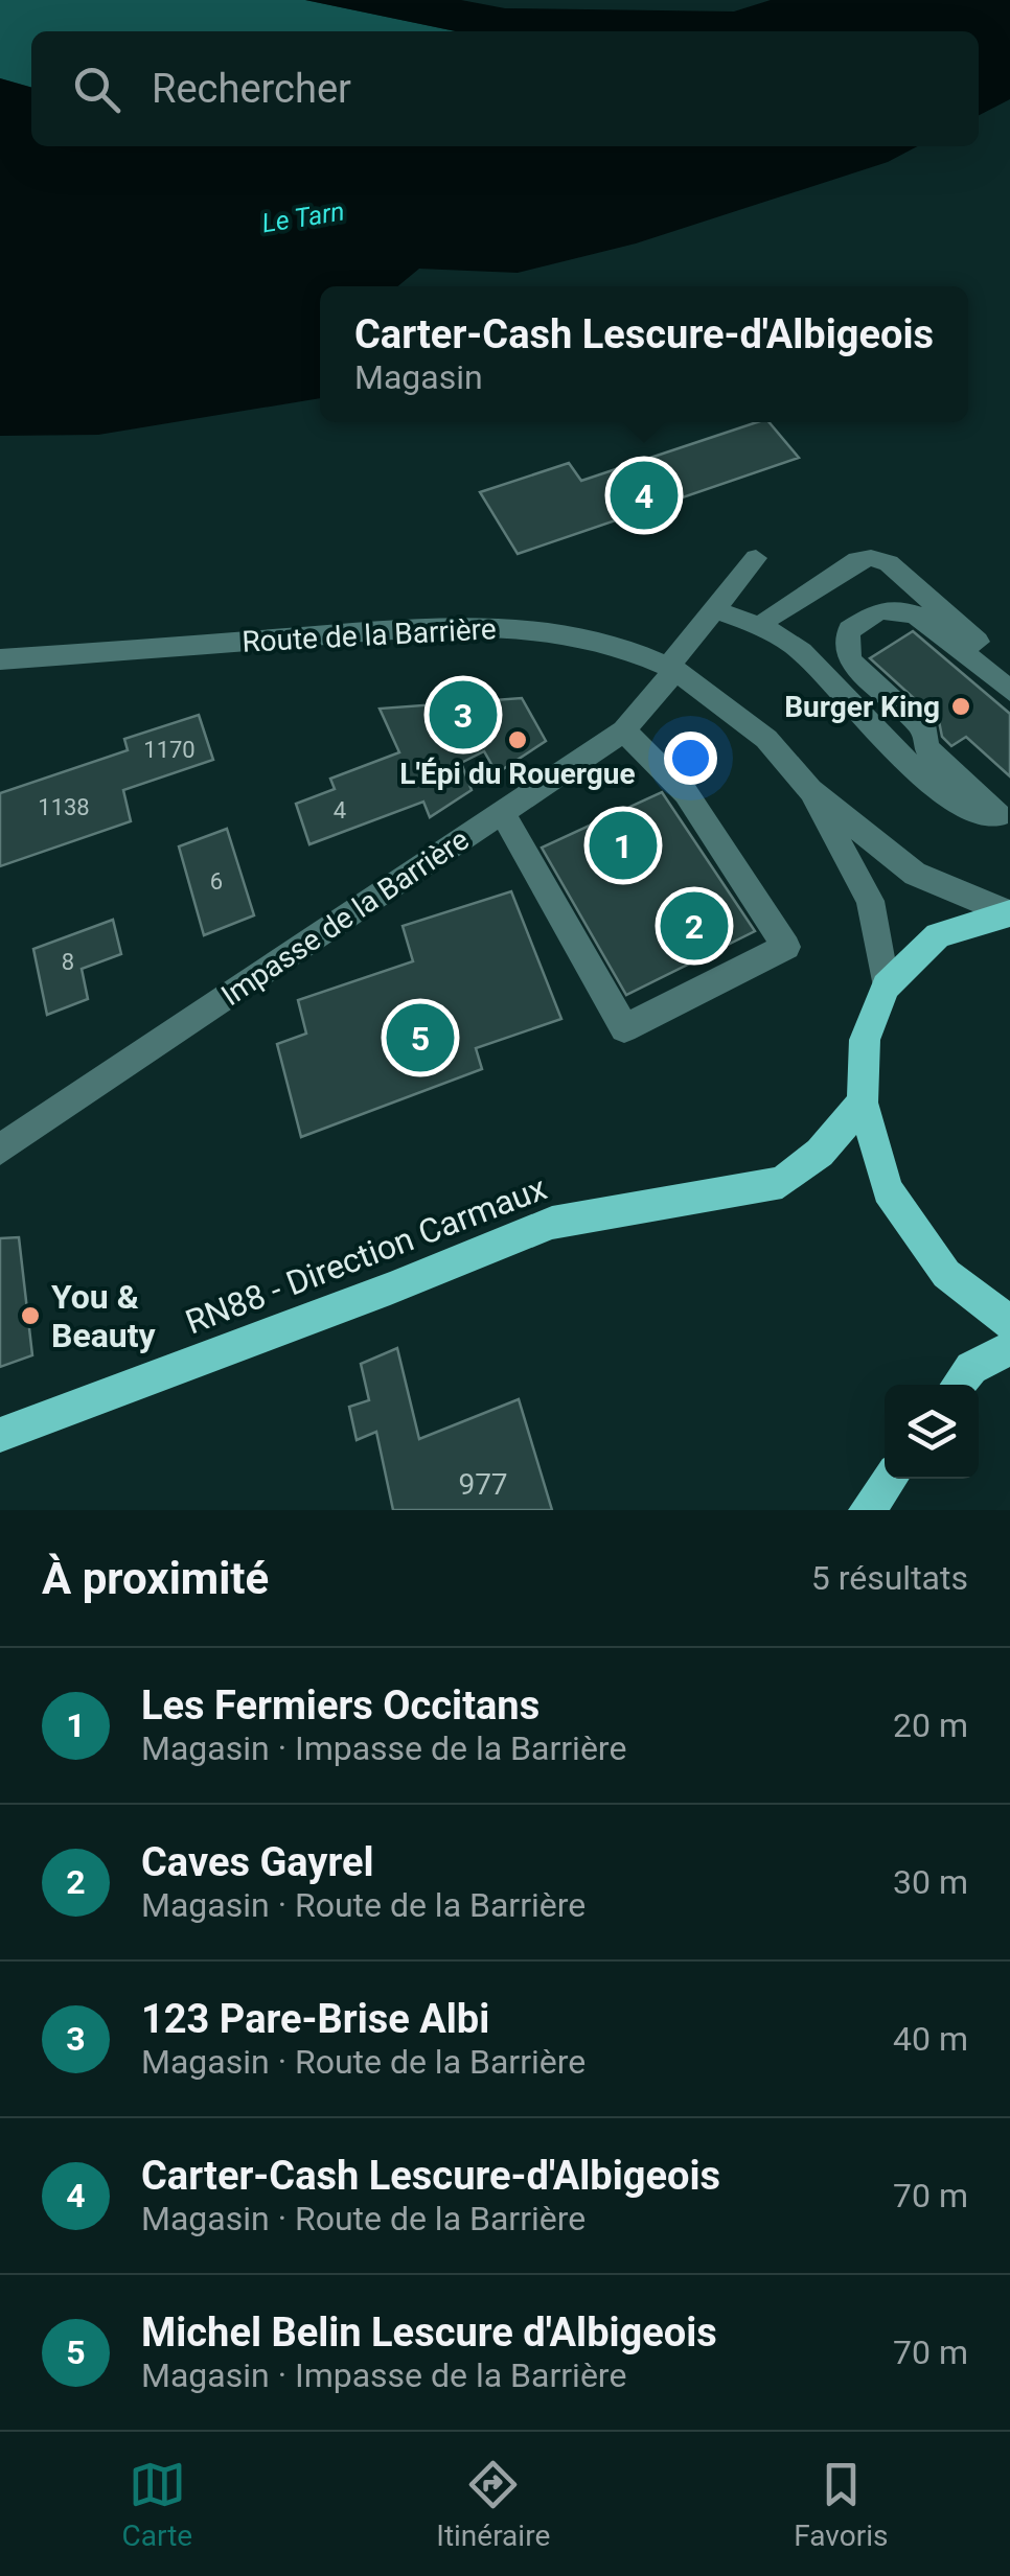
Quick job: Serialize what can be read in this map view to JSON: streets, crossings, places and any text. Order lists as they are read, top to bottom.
{
  "streets": {
    "main road": ["RN88 - Direction Carmaux"],
    "street": ["Route de la Barrière", "Impasse de la Barrière"]
  },
  "crossings": [
    ["Route de la Barrière", "Impasse de la Barrière"]
  ],
  "water": ["Le Tarn"],
  "places": ["Burger King", "L'Épi du Rouergue", "You & Beauty"],
  "house_numbers": [
    "1170",
    "1138",
    "4",
    "6",
    "8",
    "977"
  ],
  "page": {
    "search": "Rechercher",
    "popup": ["Carter-Cash Lescure-d'Albigeois", "Magasin"],
    "pins": [
      "4",
      "3",
      "1",
      "2",
      "5"
    ],
    "heading": ["À proximité", "5 résultats"],
    "list": [
      {
        "mark": "1",
        "name": "Les Fermiers Occitans",
        "note": "Magasin · Impasse de la Barrière",
        "value": "20 m"
      },
      {
        "mark": "2",
        "name": "Caves Gayrel",
        "note": "Magasin · Route de la Barrière",
        "value": "30 m"
      },
      {
        "mark": "3",
        "name": "123 Pare-Brise Albi",
        "note": "Magasin · Route de la Barrière",
        "value": "40 m"
      },
      {
        "mark": "4",
        "name": "Carter-Cash Lescure-d'Albigeois",
        "note": "Magasin · Route de la Barrière",
        "value": "70 m"
      },
      {
        "mark": "5",
        "name": "Michel Belin Lescure d'Albigeois",
        "note": "Magasin · Impasse de la Barrière",
        "value": "70 m"
      }
    ],
    "nav": ["Carte", "Itinéraire", "Favoris"]
  }
}
